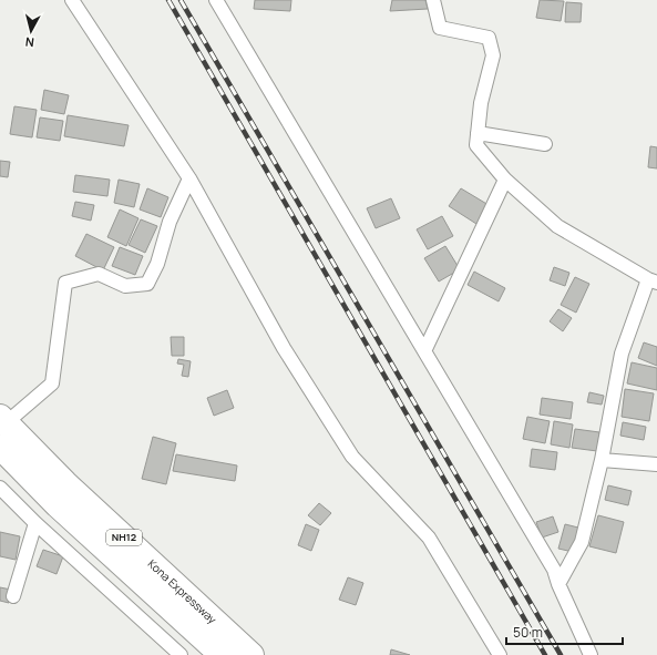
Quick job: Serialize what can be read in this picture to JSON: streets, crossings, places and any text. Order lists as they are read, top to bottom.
{
  "streets": {
    "highway": ["NH12", "Kona Expressway"]
  },
  "scale_bar": "50 m",
  "north": "bottom"
}
